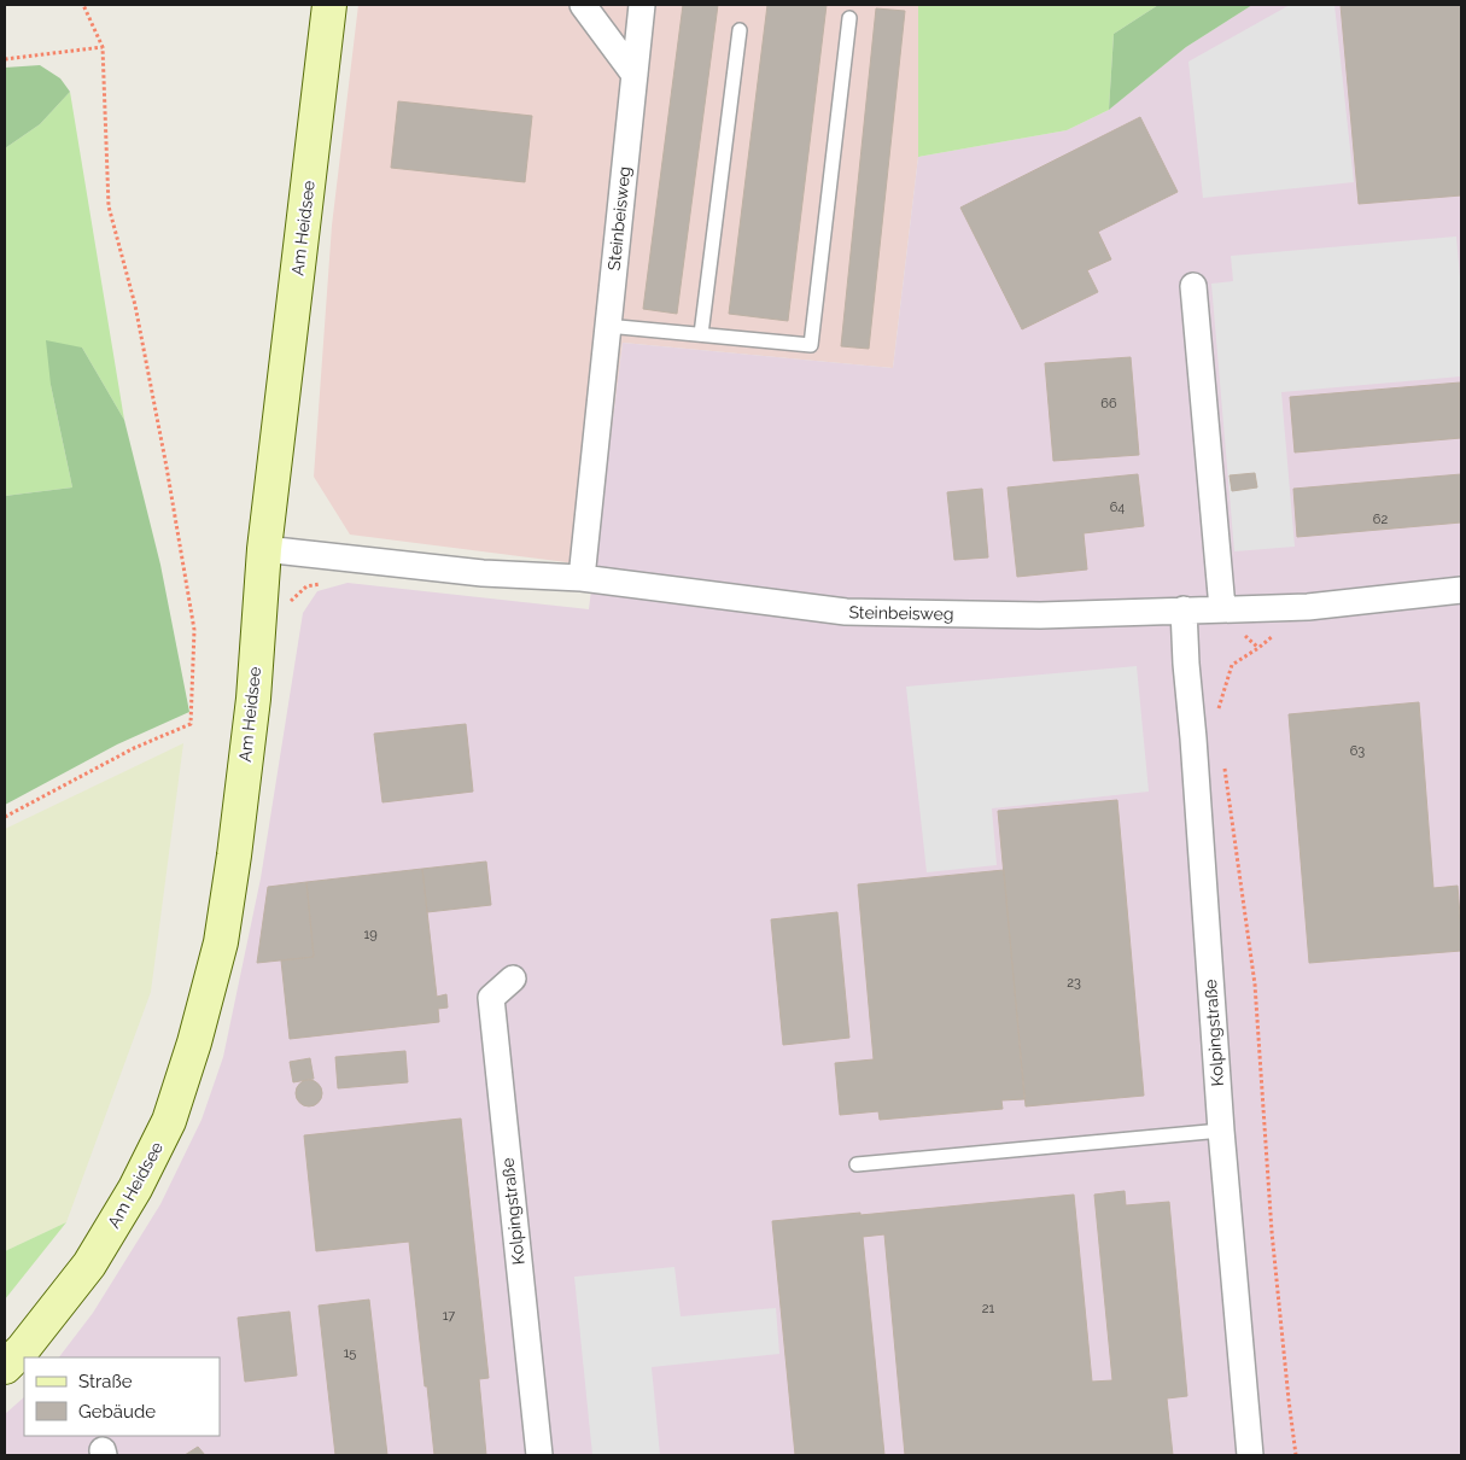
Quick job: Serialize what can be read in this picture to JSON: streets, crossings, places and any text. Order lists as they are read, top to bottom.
{
  "streets": {
    "main road": ["Am Heidsee"],
    "street": ["Steinbeisweg", "Kolpingstraße"]
  },
  "crossings": [
    ["Steinbeisweg", "Am Heidsee"],
    ["Steinbeisweg", "Kolpingstraße"]
  ],
  "house_numbers": [
    "66",
    "64",
    "62",
    "63",
    "19",
    "23",
    "21",
    "17",
    "15"
  ],
  "legend": ["Straße", "Gebäude"]
}
